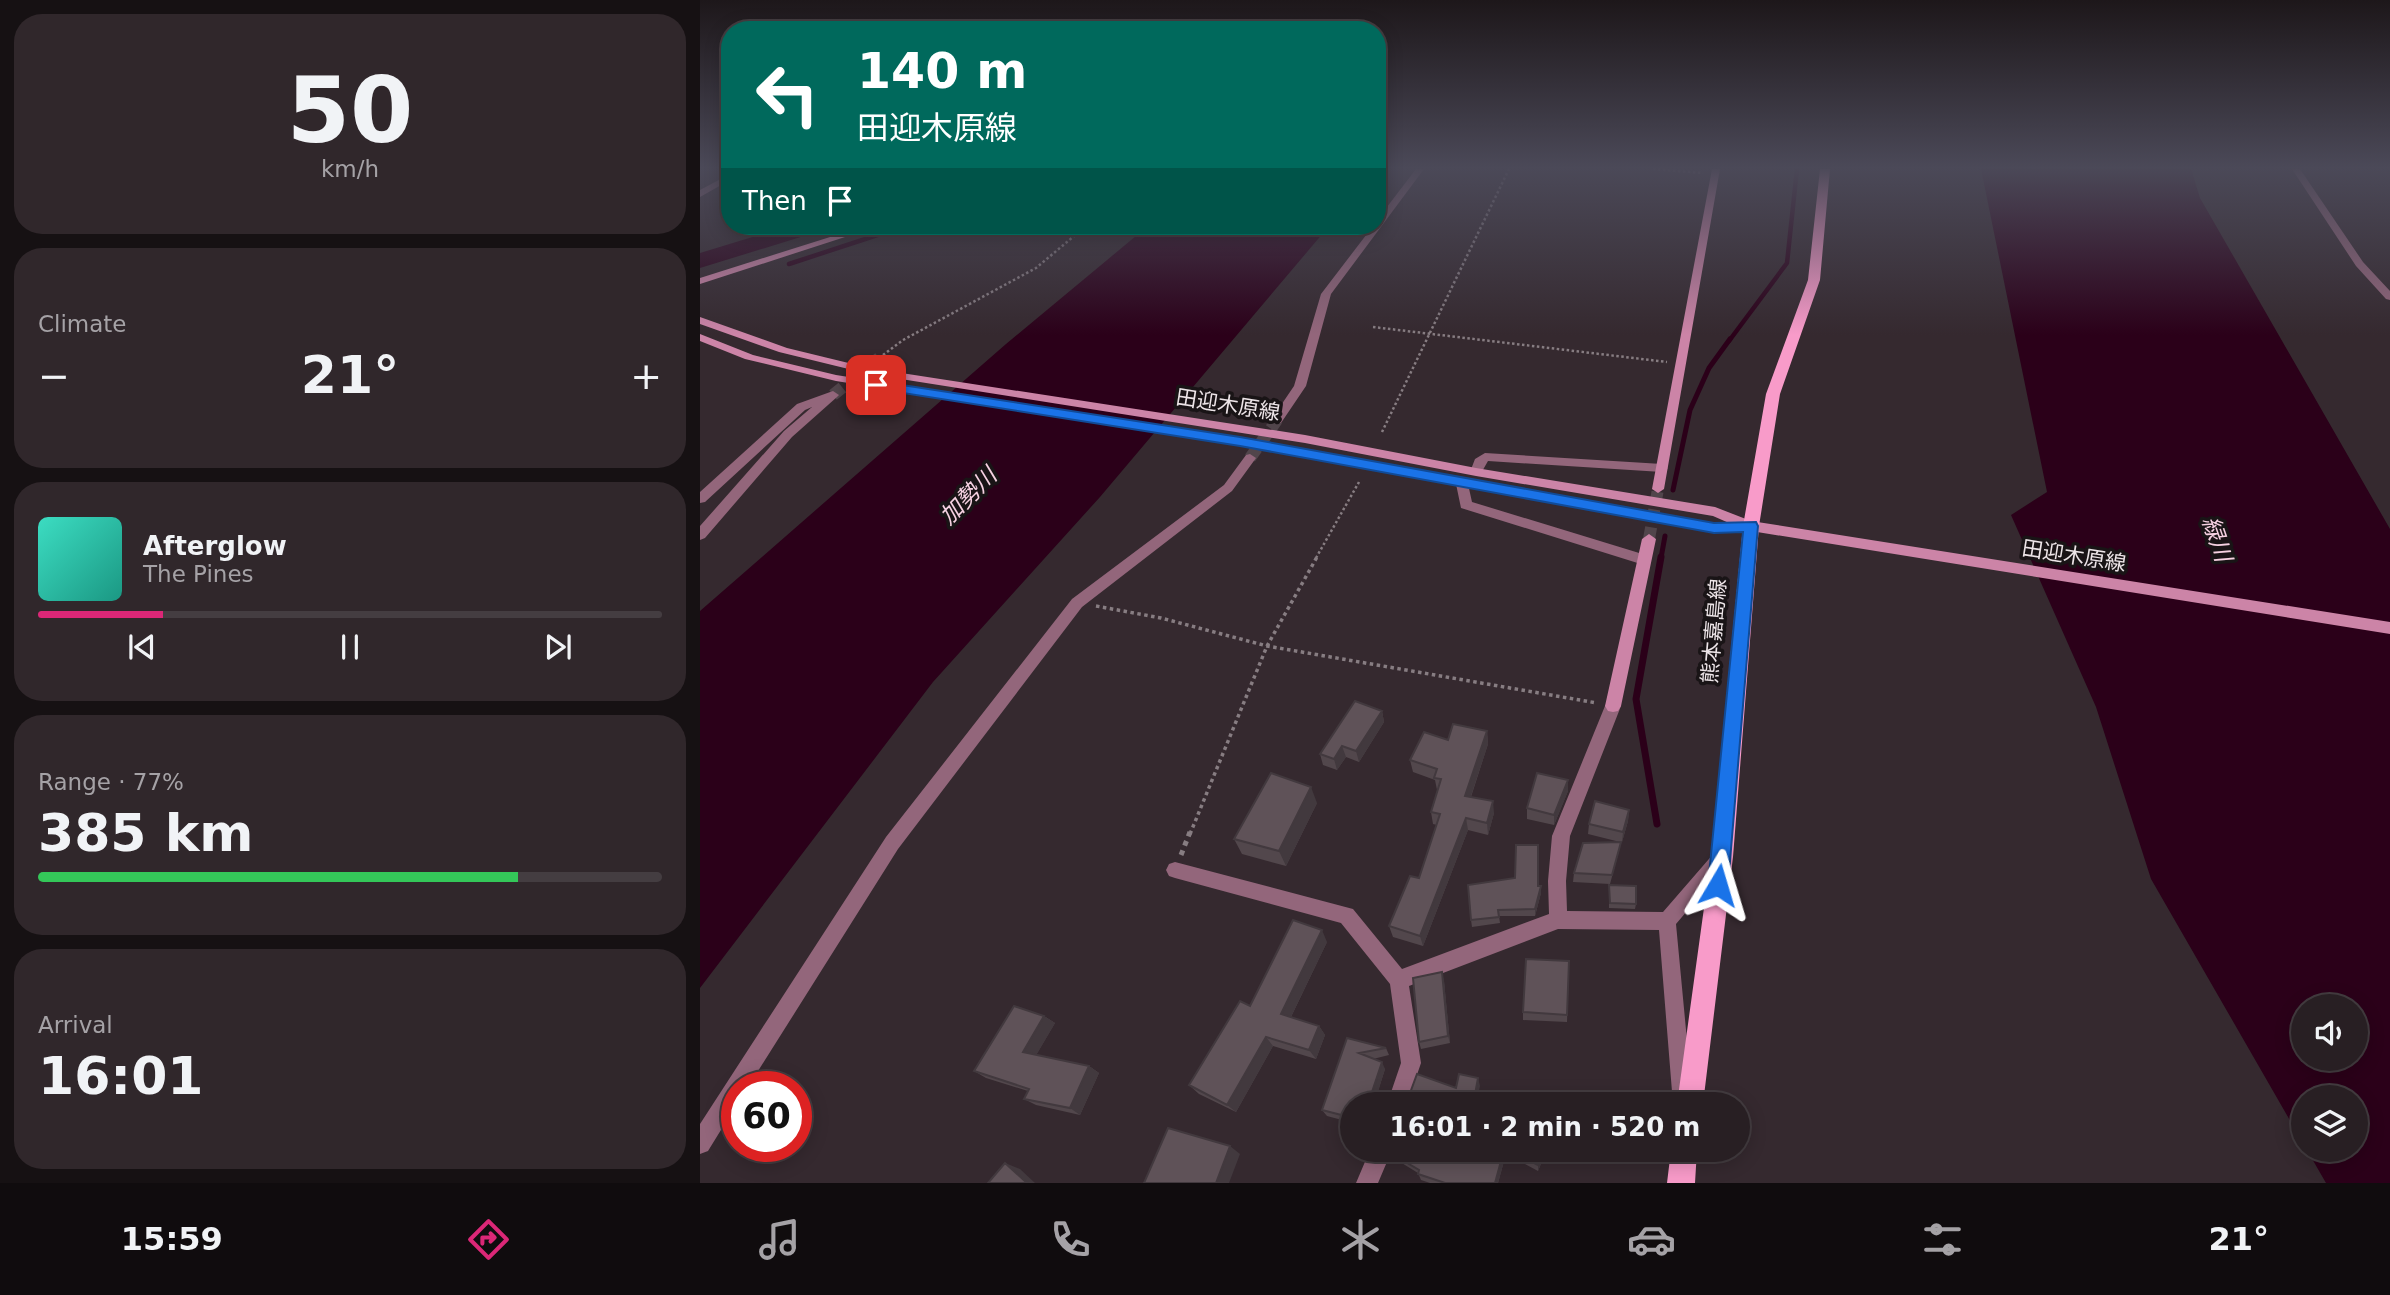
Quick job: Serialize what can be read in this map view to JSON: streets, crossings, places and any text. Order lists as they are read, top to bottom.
{
  "streets": {
    "main road": ["田迎木原線", "熊本嘉島線"]
  },
  "crossings": [
    ["田迎木原線", "熊本嘉島線"]
  ],
  "water": ["加勢川", "緑川"],
  "page": {
    "tile": [
      ["50", "km/h"],
      "Climate",
      ["Range · 77%", "385 km"],
      ["Arrival", "16:01"]
    ],
    "turn": ["140 m", "田迎木原線"],
    "then": "Then",
    "heat": ["−", "21°", "+"],
    "song": ["Afterglow", "The Pines"],
    "limit": "60",
    "trip": "16:01 · 2 min · 520 m",
    "tabs": ["15:59", "21°"]
  }
}
